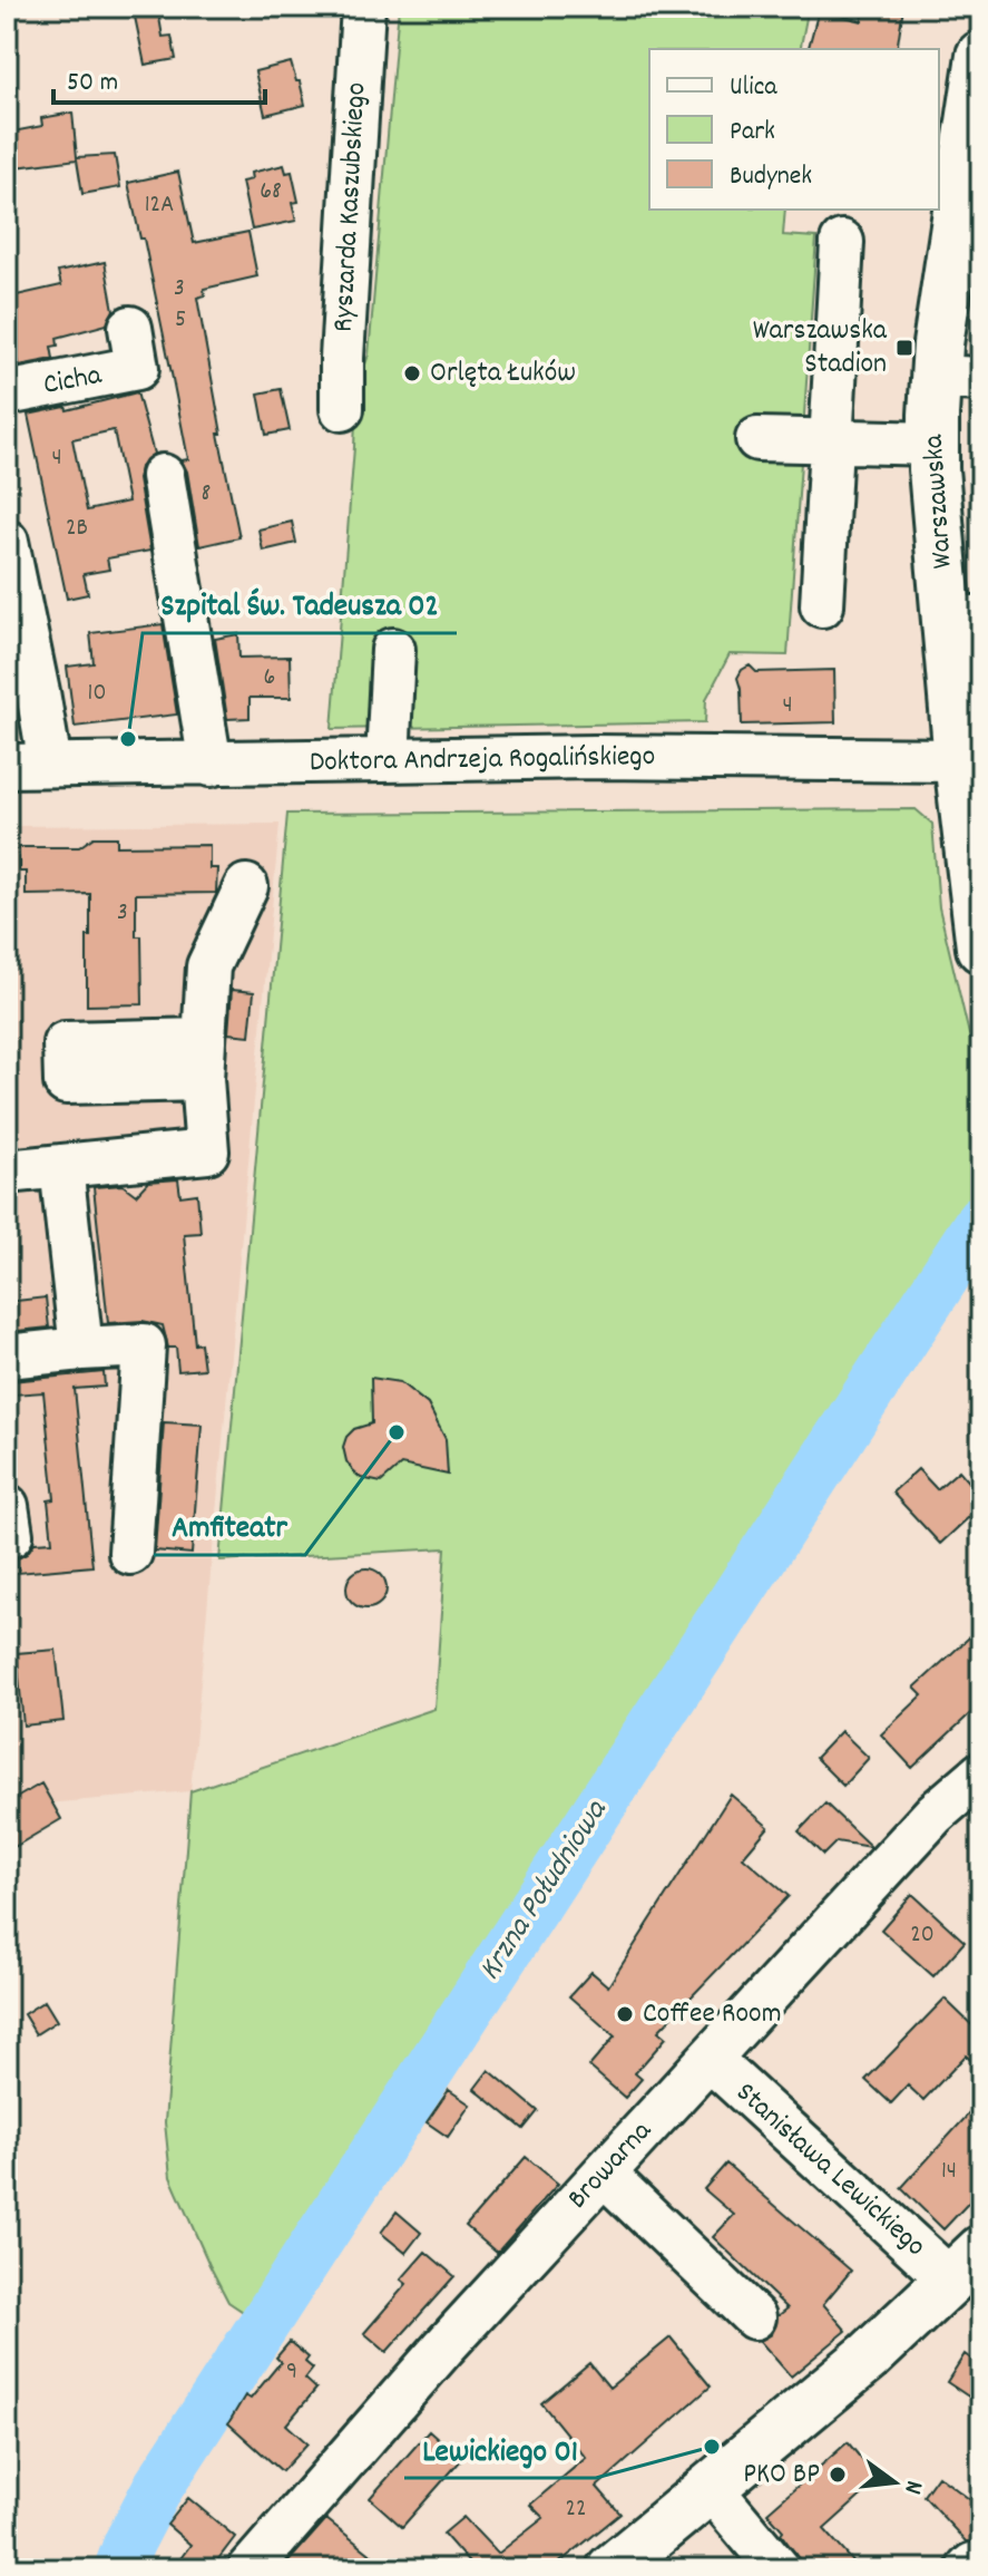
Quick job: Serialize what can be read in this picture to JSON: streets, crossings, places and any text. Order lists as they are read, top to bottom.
{
  "streets": {
    "main road": ["Warszawska"],
    "street": [
      "Ryszarda Kaszubskiego",
      "Cicha",
      "Doktora Andrzeja Rogalińskiego",
      "Browarna",
      "Stanisława Lewickiego"
    ]
  },
  "crossings": [
    ["Warszawska", "Doktora Andrzeja Rogalińskiego"],
    ["Browarna", "Stanisława Lewickiego"]
  ],
  "water": ["Krzna Południowa"],
  "places": {
    "transit": ["Warszawska Stadion"],
    "other": [
      "Orlęta Łuków",
      "Szpital Św. Tadeusza 02",
      "Amfiteatr",
      "Coffee Room",
      "Lewickiego 01",
      "PKO BP"
    ]
  },
  "house_numbers": [
    "68",
    "12A",
    "3",
    "5",
    "4",
    "8",
    "2B",
    "6",
    "10",
    "4",
    "3",
    "20",
    "14",
    "9",
    "22"
  ],
  "legend": ["Ulica", "Park", "Budynek"],
  "scale_bar": "50 m",
  "north": "right"
}
